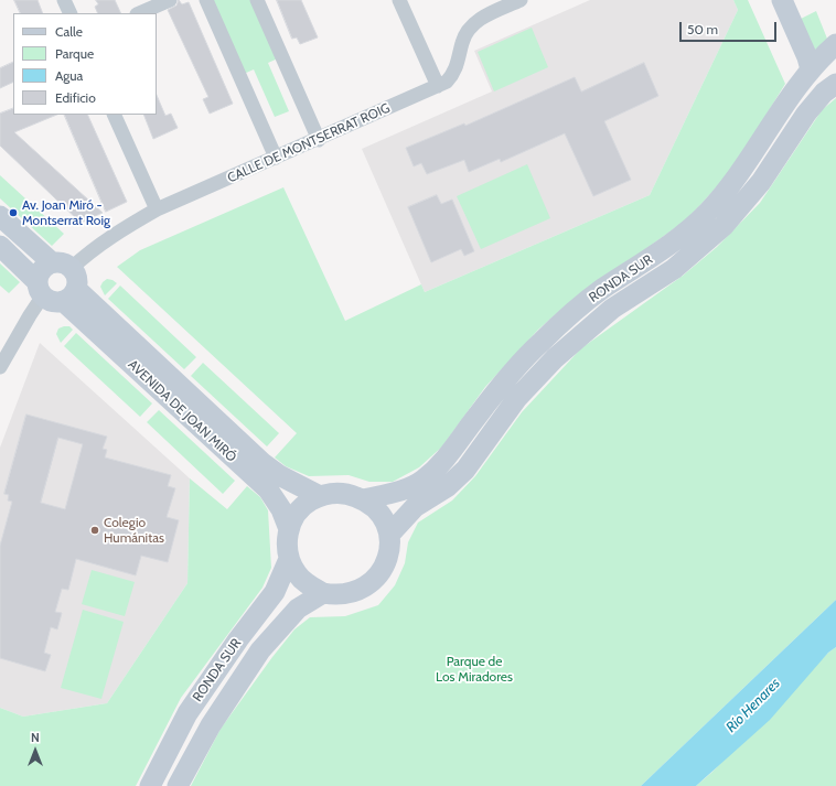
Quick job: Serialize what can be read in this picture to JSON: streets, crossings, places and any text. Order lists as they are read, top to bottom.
{
  "streets": {
    "main road": ["RONDA SUR", "AVENIDA DE JOAN MIRÓ"],
    "street": ["CALLE DE MONTSERRAT ROIG"]
  },
  "crossings": [
    ["CALLE DE MONTSERRAT ROIG", "AVENIDA DE JOAN MIRÓ"],
    ["RONDA SUR", "AVENIDA DE JOAN MIRÓ"]
  ],
  "water": ["Río Henares"],
  "parks": ["Parque de Los Miradores"],
  "places": ["Av. Joan Miró - Montserrat Roig", "Colegio Humánitas"],
  "legend": [
    "Calle",
    "Parque",
    "Agua",
    "Edificio"
  ],
  "scale_bar": "50 m",
  "north": "top"
}
